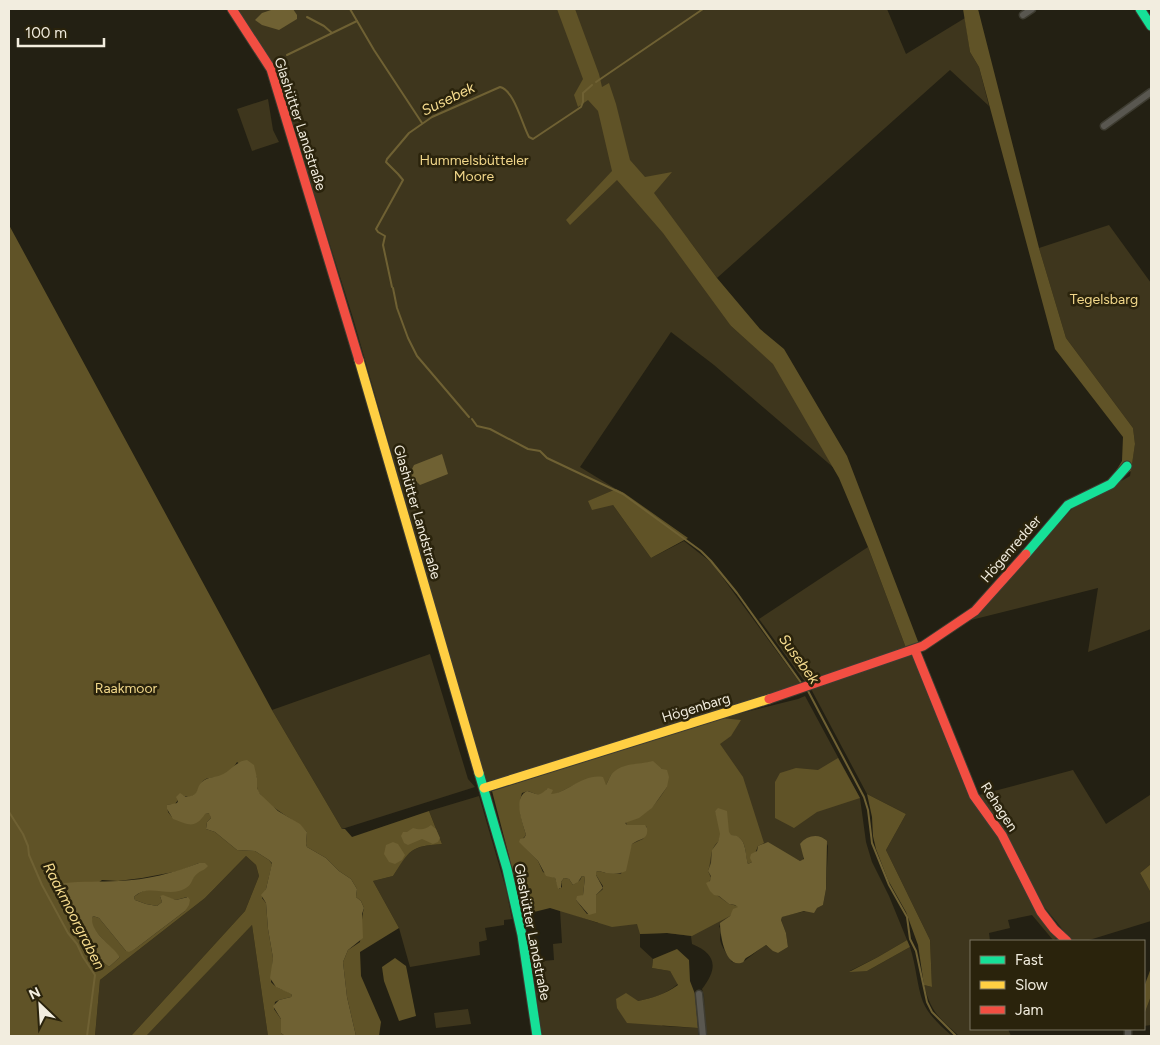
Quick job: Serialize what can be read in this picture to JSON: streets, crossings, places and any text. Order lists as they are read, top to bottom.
{
  "streets": {
    "street": [
      "Glashütter Landstraße",
      "Högenredder",
      "Högenbarg",
      "Rehagen"
    ]
  },
  "crossings": [
    ["Glashütter Landstraße", "Högenbarg"],
    ["Högenredder", "Högenbarg"],
    ["Högenredder", "Rehagen"],
    ["Högenbarg", "Rehagen"]
  ],
  "water": ["Susebek", "Raakmoorgraben"],
  "parks": ["Hummelsbütteler Moore", "Tegelsbarg", "Raakmoor"],
  "legend": ["Fast", "Slow", "Jam"],
  "scale_bar": "100 m",
  "north": "top left"
}
